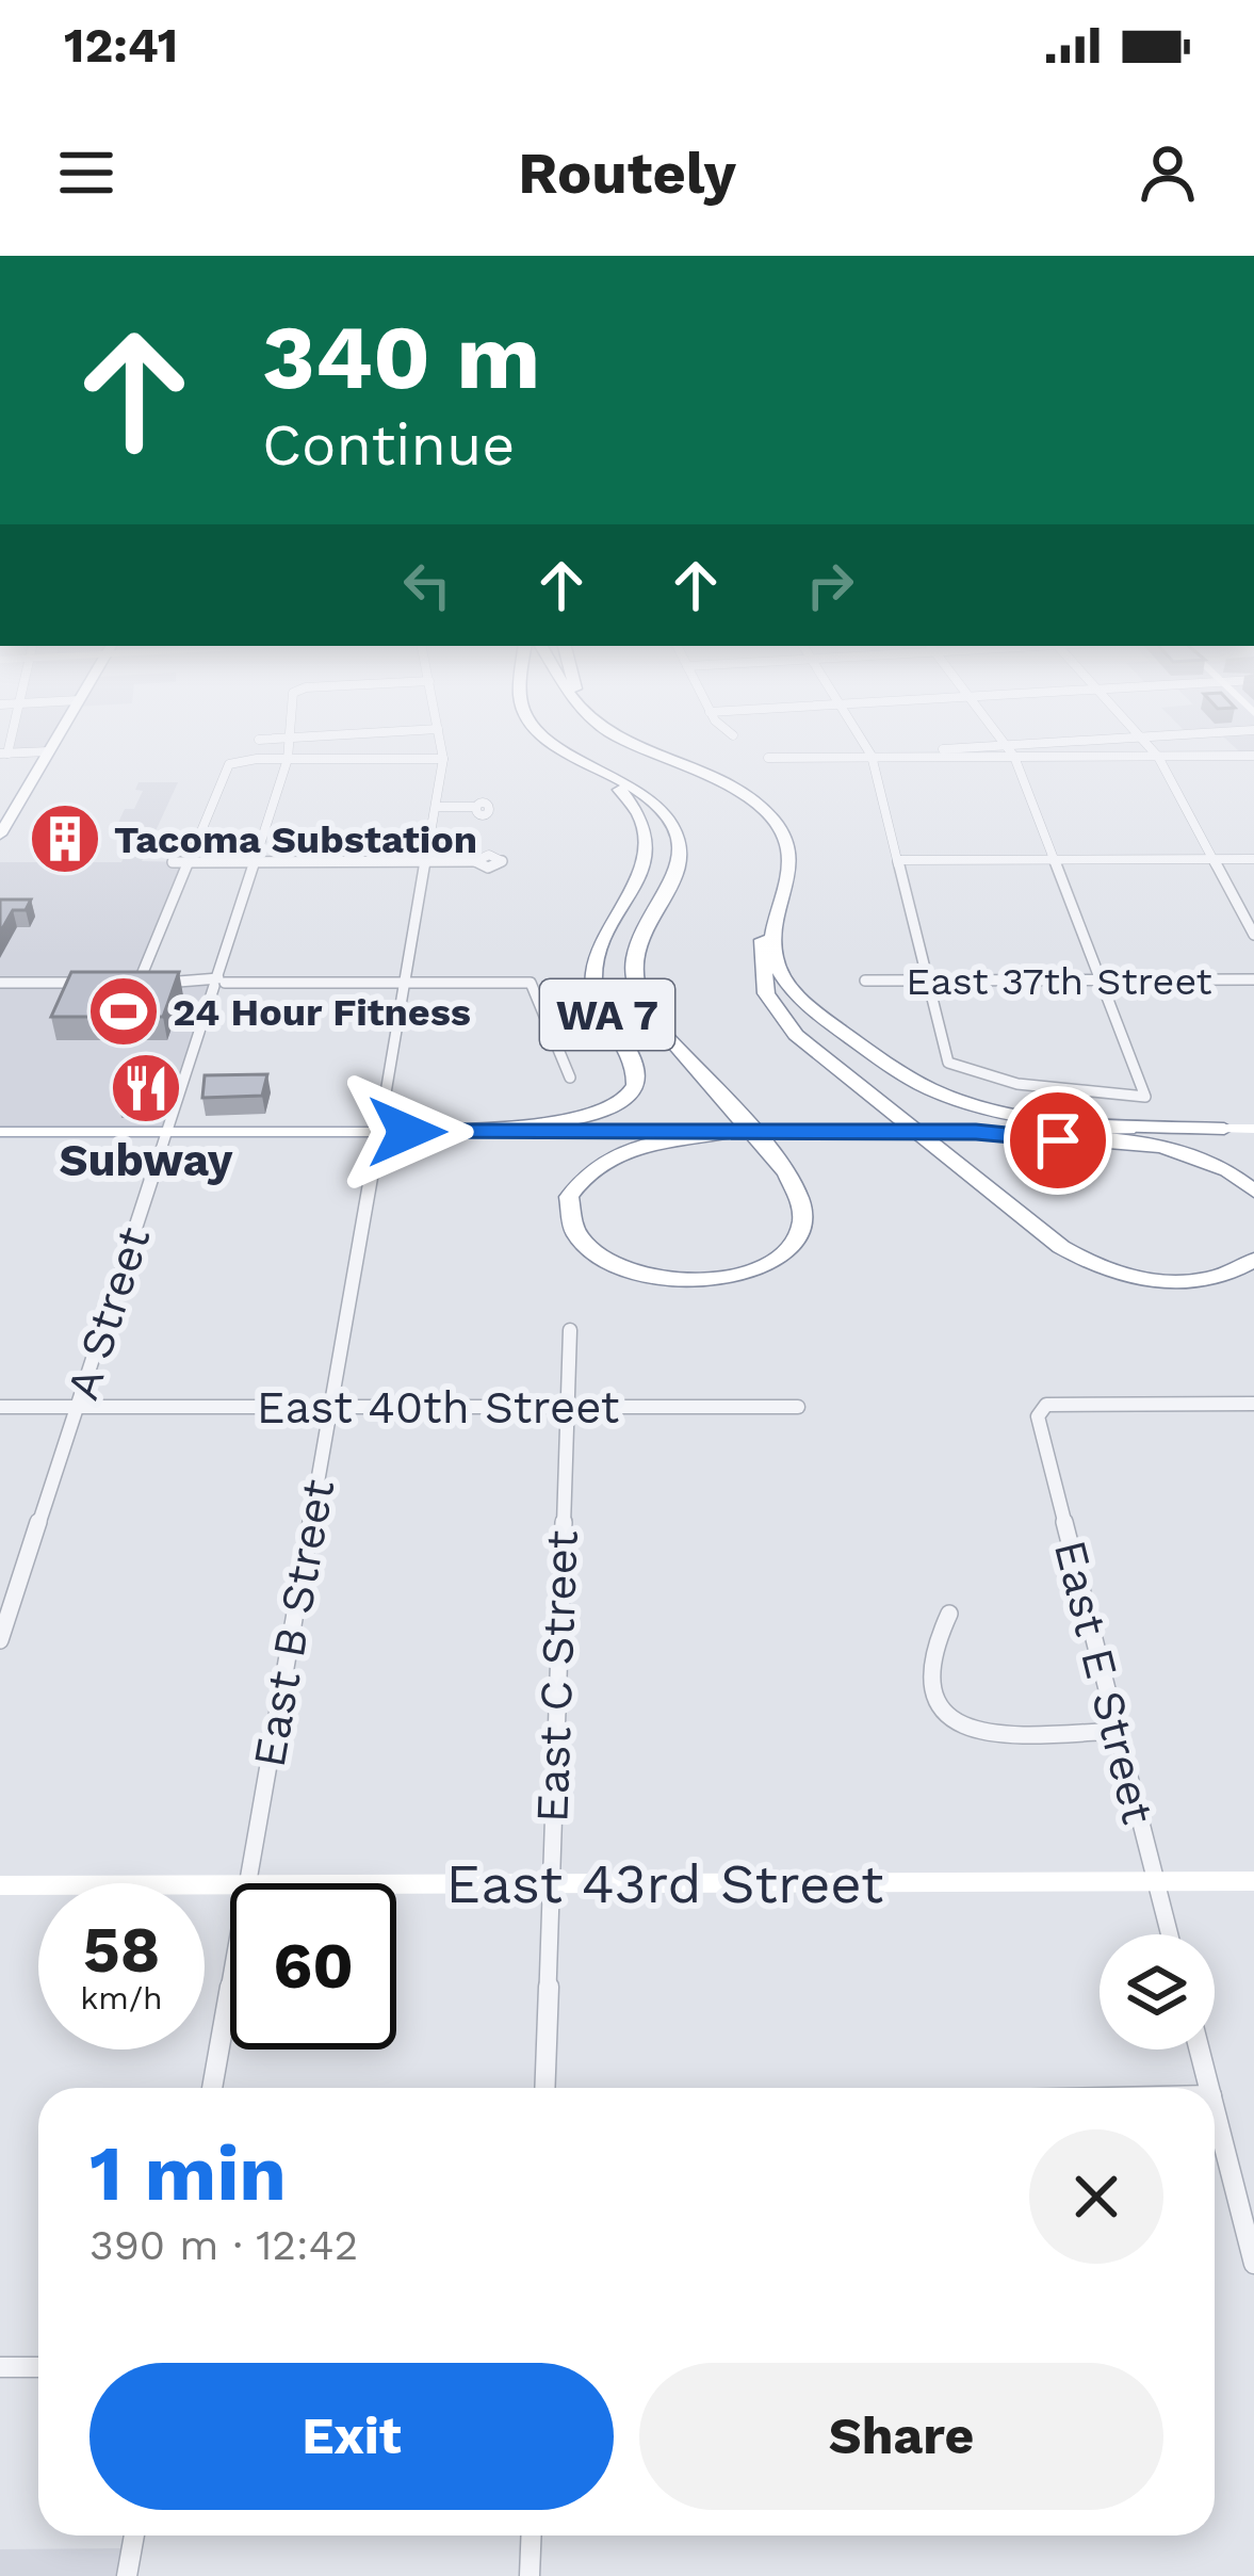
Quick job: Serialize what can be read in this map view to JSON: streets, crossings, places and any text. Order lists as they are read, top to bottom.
{
  "streets": {
    "highway": ["WA 7"],
    "street": [
      "East 37th Street",
      "A Street",
      "East 40th Street",
      "East B Street",
      "East C Street",
      "East E Street",
      "East 43rd Street"
    ]
  },
  "crossings": [
    ["WA 7", "A Street"],
    ["A Street", "East 40th Street"],
    ["East 40th Street", "East B Street"],
    ["East 40th Street", "East C Street"],
    ["East C Street", "East 43rd Street"],
    ["East E Street", "East 43rd Street"]
  ],
  "places": {
    "building": ["Tacoma Substation"],
    "sports": ["24 Hour Fitness"],
    "restaurant": ["Subway"]
  },
  "page": {
    "status": "12:41",
    "header": "Routely",
    "turn": ["340 m", "Continue"],
    "speed": "58 km/h",
    "limit": "60",
    "heading": ["1 min", "390 m · 12:42"],
    "buttons": ["Exit", "Share"]
  }
}
